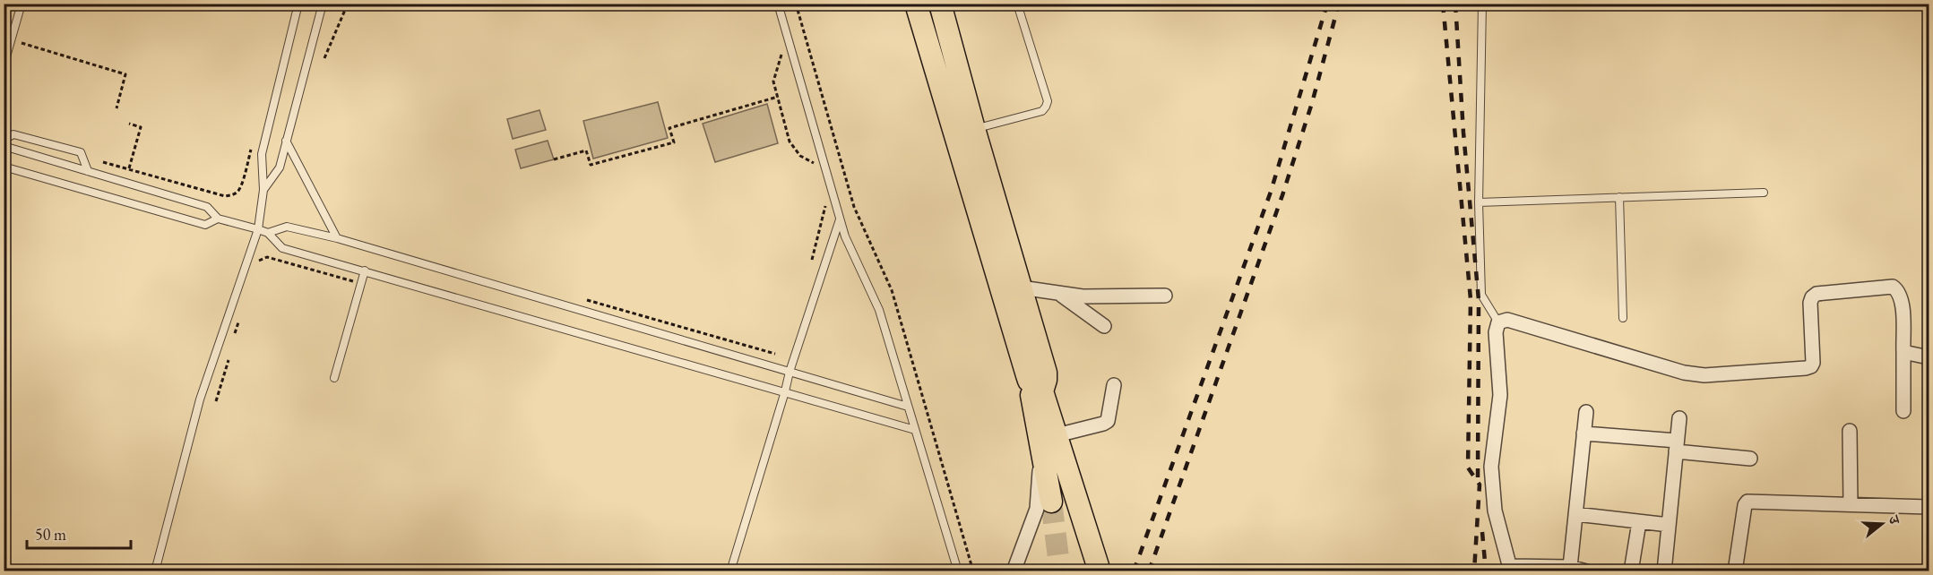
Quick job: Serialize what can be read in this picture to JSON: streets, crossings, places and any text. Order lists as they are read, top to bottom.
{
  "scale_bar": "50 m",
  "north": "right"
}
